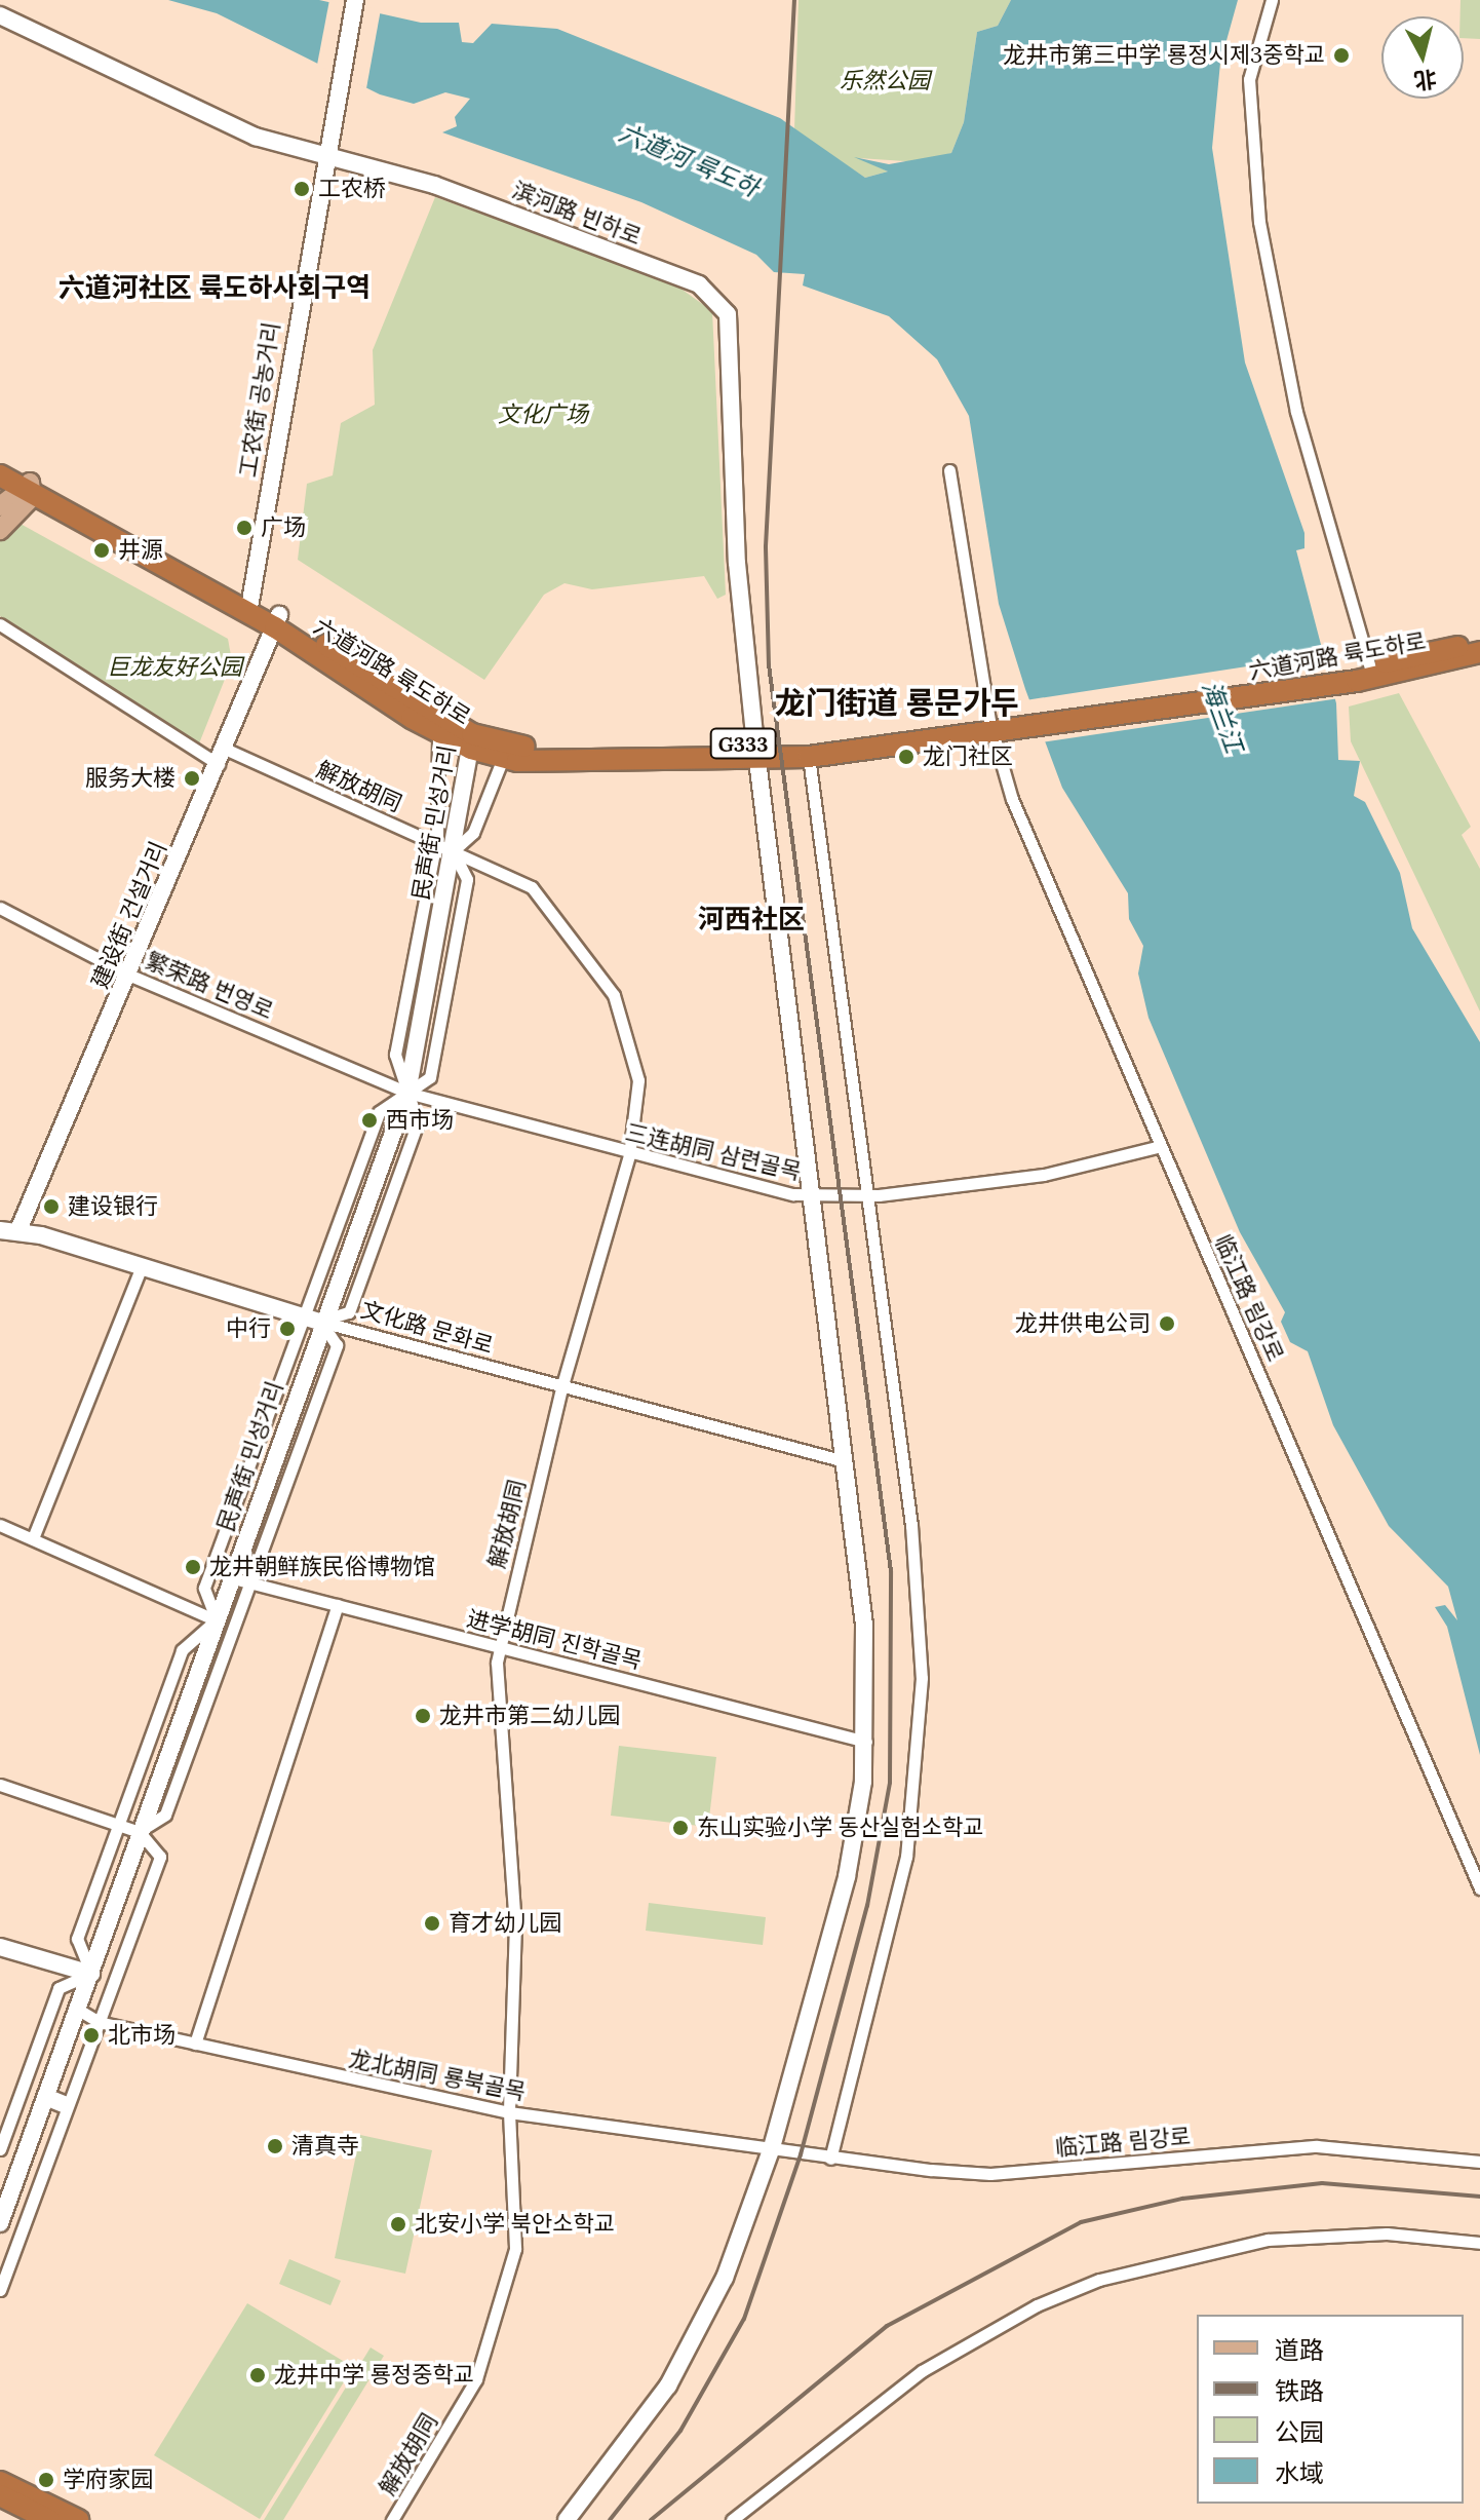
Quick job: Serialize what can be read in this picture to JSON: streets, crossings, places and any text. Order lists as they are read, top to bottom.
{
  "streets": {
    "highway": ["六道河路 륙도하로", "G333"],
    "street": [
      "滨河路 빈하로",
      "工农街 공농거리",
      "解放胡同",
      "民声街 민성거리",
      "建设街 건설거리",
      "繁荣路 번영로",
      "三连胡同 삼련골목",
      "临江路 림강로",
      "文化路 문화로",
      "进学胡同 진학골목",
      "龙北胡同 룡북골목"
    ]
  },
  "crossings": [
    ["滨河路 빈하로", "工农街 공농거리"],
    ["滨河路 빈하로", "六道河路 륙도하로"],
    ["滨河路 빈하로", "三连胡同 삼련골목"],
    ["滨河路 빈하로", "临江路 림강로"],
    ["滨河路 빈하로", "文化路 문화로"],
    ["滨河路 빈하로", "进学胡同 진학골목"],
    ["滨河路 빈하로", "龙北胡同 룡북골목"],
    ["工农街 공농거리", "六道河路 륙도하로"],
    ["六道河路 륙도하로", "民声街 민성거리"],
    ["六道河路 륙도하로", "建设街 건설거리"],
    ["六道河路 륙도하로", "临江路 림강로"],
    ["解放胡同", "民声街 민성거리"],
    ["解放胡同", "建设街 건설거리"],
    ["解放胡同", "三连胡同 삼련골목"],
    ["解放胡同", "文化路 문화로"],
    ["解放胡同", "进学胡同 진학골목"],
    ["解放胡同", "龙北胡同 룡북골목"],
    ["民声街 민성거리", "繁荣路 번영로"],
    ["民声街 민성거리", "三连胡同 삼련골목"],
    ["民声街 민성거리", "文化路 문화로"],
    ["民声街 민성거리", "进学胡同 진학골목"],
    ["民声街 민성거리", "龙北胡同 룡북골목"],
    ["建设街 건설거리", "繁荣路 번영로"],
    ["建设街 건설거리", "文化路 문화로"],
    ["繁荣路 번영로", "三连胡同 삼련골목"],
    ["三连胡同 삼련골목", "临江路 림강로"],
    ["临江路 림강로", "龙北胡同 룡북골목"]
  ],
  "districts": ["六道河社区 륙도하사회구역", "龙门街道 룡문가두", "河西社区"],
  "water": ["六道河 륙도하", "海兰江"],
  "parks": ["乐然公园", "文化广场", "巨龙友好公园"],
  "places": [
    "龙井市第三中学 룡정시제3중학교",
    "工农桥",
    "广场",
    "井源",
    "龙门社区",
    "服务大楼",
    "西市场",
    "建设银行",
    "龙井供电公司",
    "中行",
    "龙井朝鲜族民俗博物馆",
    "龙井市第二幼儿园",
    "东山实验小学 동산실험소학교",
    "育才幼儿园",
    "北市场",
    "清真寺",
    "北安小学 북안소학교",
    "龙井中学 룡정중학교",
    "学府家园"
  ],
  "legend": [
    "道路",
    "铁路",
    "公园",
    "水域"
  ],
  "north": "bottom"
}
